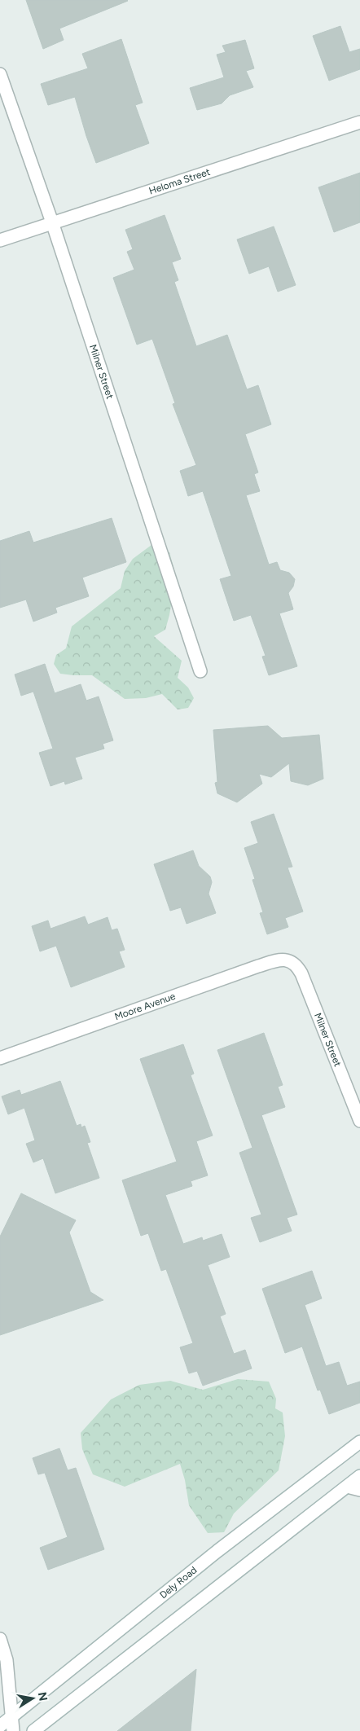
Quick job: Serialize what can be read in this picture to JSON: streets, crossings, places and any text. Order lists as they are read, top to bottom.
{
  "streets": {
    "street": [
      "Heloma Street",
      "Milner Street",
      "Moore Avenue",
      "Dely Road"
    ]
  },
  "crossings": [
    ["Heloma Street", "Milner Street"],
    ["Milner Street", "Moore Avenue"]
  ],
  "north": "right"
}
